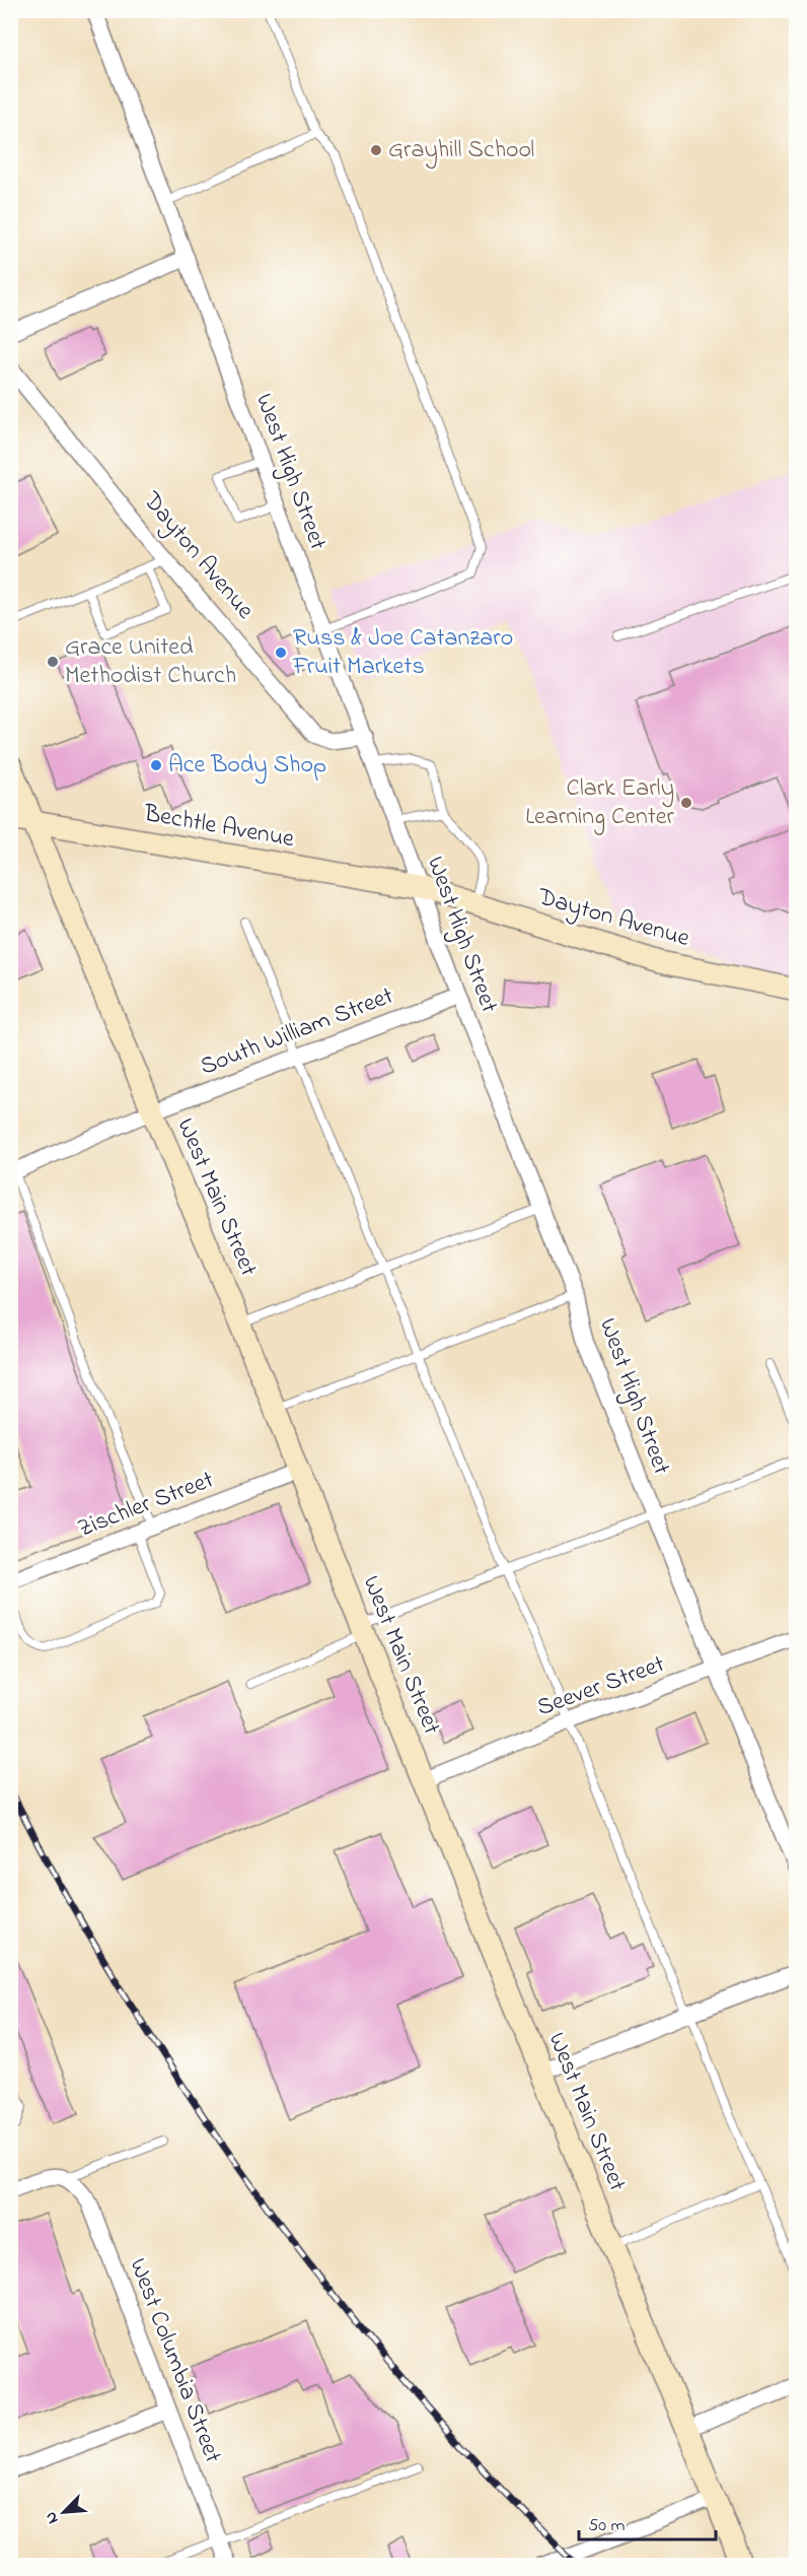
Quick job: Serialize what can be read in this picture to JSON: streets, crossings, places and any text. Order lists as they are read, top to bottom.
{
  "streets": {
    "street": [
      "West High Street",
      "Dayton Avenue",
      "Bechtle Avenue",
      "South William Street",
      "West Main Street",
      "Zischler Street",
      "Seever Street",
      "West Columbia Street"
    ]
  },
  "crossings": [
    ["West High Street", "Dayton Avenue"],
    ["West High Street", "Bechtle Avenue"],
    ["West High Street", "South William Street"],
    ["West High Street", "Seever Street"],
    ["Dayton Avenue", "Bechtle Avenue"],
    ["Bechtle Avenue", "West Main Street"],
    ["South William Street", "West Main Street"],
    ["West Main Street", "Zischler Street"],
    ["West Main Street", "Seever Street"]
  ],
  "places": [
    "Grayhill School",
    "Russ & Joe Catanzaro Fruit Markets",
    "Grace United Methodist Church",
    "Ace Body Shop",
    "Clark Early Learning Center"
  ],
  "scale_bar": "50 m",
  "north": "bottom left"
}
